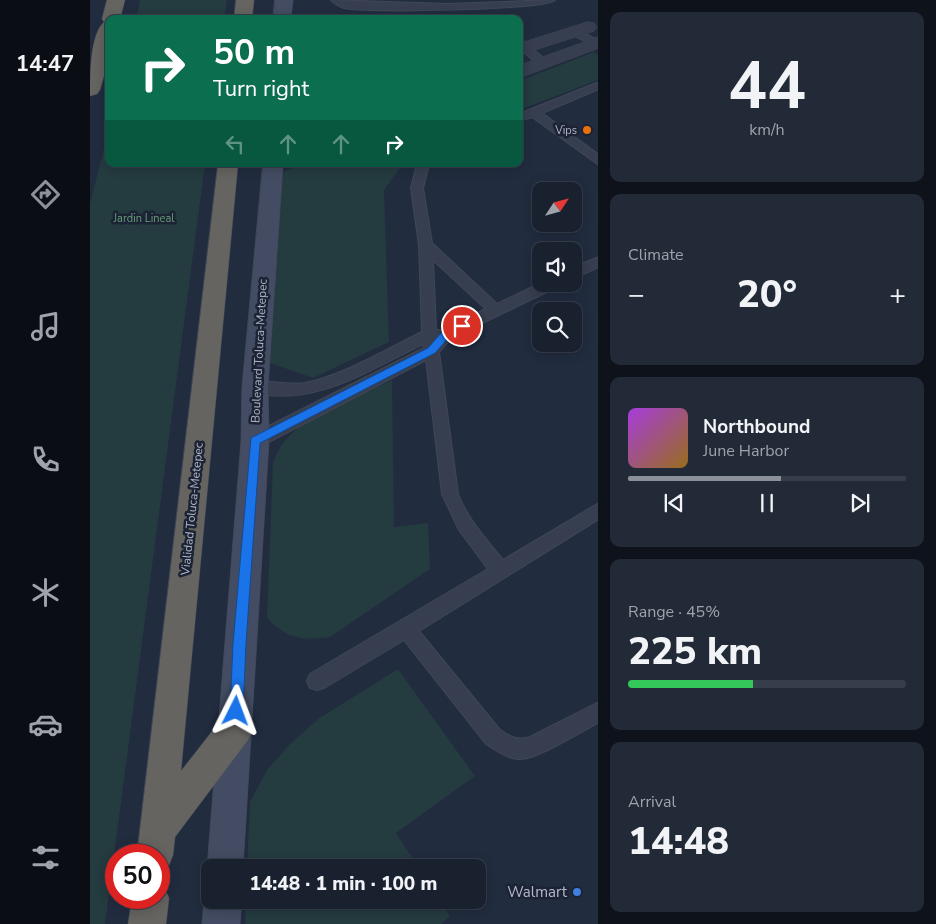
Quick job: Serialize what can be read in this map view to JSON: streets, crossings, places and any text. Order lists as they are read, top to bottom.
{
  "streets": {
    "highway": ["Vialidad Toluca-Metepec"],
    "main road": ["Boulevard Toluca-Metepec"]
  },
  "parks": ["Jardin Lineal"],
  "places": ["Vips", "Walmart"],
  "north": "top right",
  "page": {
    "tabs": "14:47",
    "tile": [
      ["44", "km/h"],
      "Climate",
      ["Range · 45%", "225 km"],
      ["Arrival", "14:48"]
    ],
    "turn": ["50 m", "Turn right"],
    "heat": ["−", "20°", "+"],
    "song": ["Northbound", "June Harbor"],
    "limit": "50",
    "trip": "14:48 · 1 min · 100 m"
  }
}
